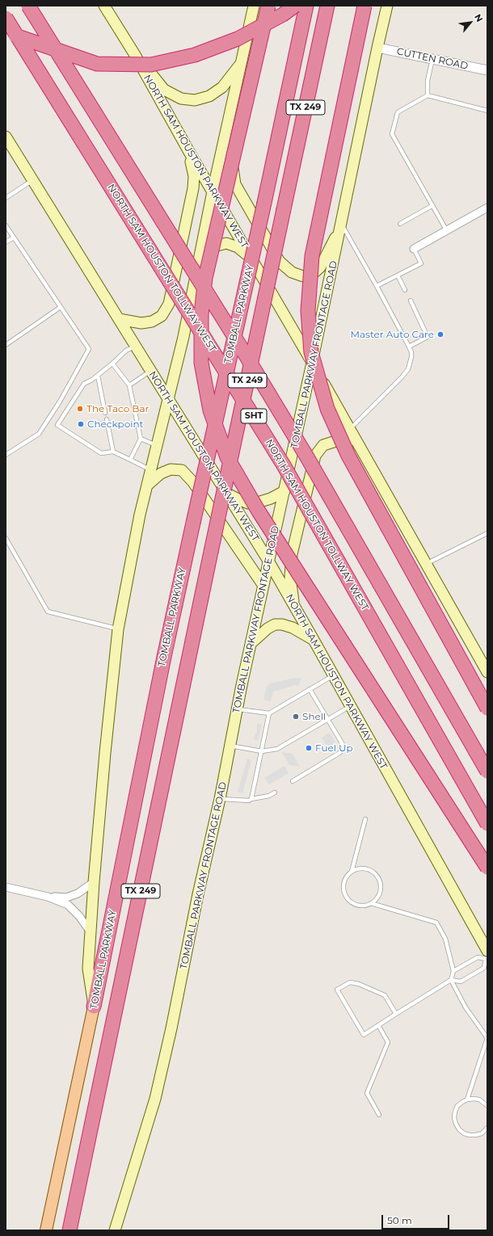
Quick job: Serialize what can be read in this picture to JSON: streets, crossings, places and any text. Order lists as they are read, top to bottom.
{
  "streets": {
    "highway": [
      "TX 249",
      "NORTH SAM HOUSTON TOLLWAY WEST",
      "TOMBALL PARKWAY",
      "SHT"
    ],
    "main road": ["NORTH SAM HOUSTON PARKWAY WEST", "TOMBALL PARKWAY FRONTAGE ROAD"],
    "street": ["CUTTEN ROAD"]
  },
  "crossings": [
    ["CUTTEN ROAD", "TOMBALL PARKWAY FRONTAGE ROAD"],
    ["NORTH SAM HOUSTON PARKWAY WEST", "TOMBALL PARKWAY FRONTAGE ROAD"]
  ],
  "places": [
    "Master Auto Care",
    "The Taco Bar",
    "Checkpoint",
    "Shell",
    "Fuel Up"
  ],
  "scale_bar": "50 m",
  "north": "top right"
}
